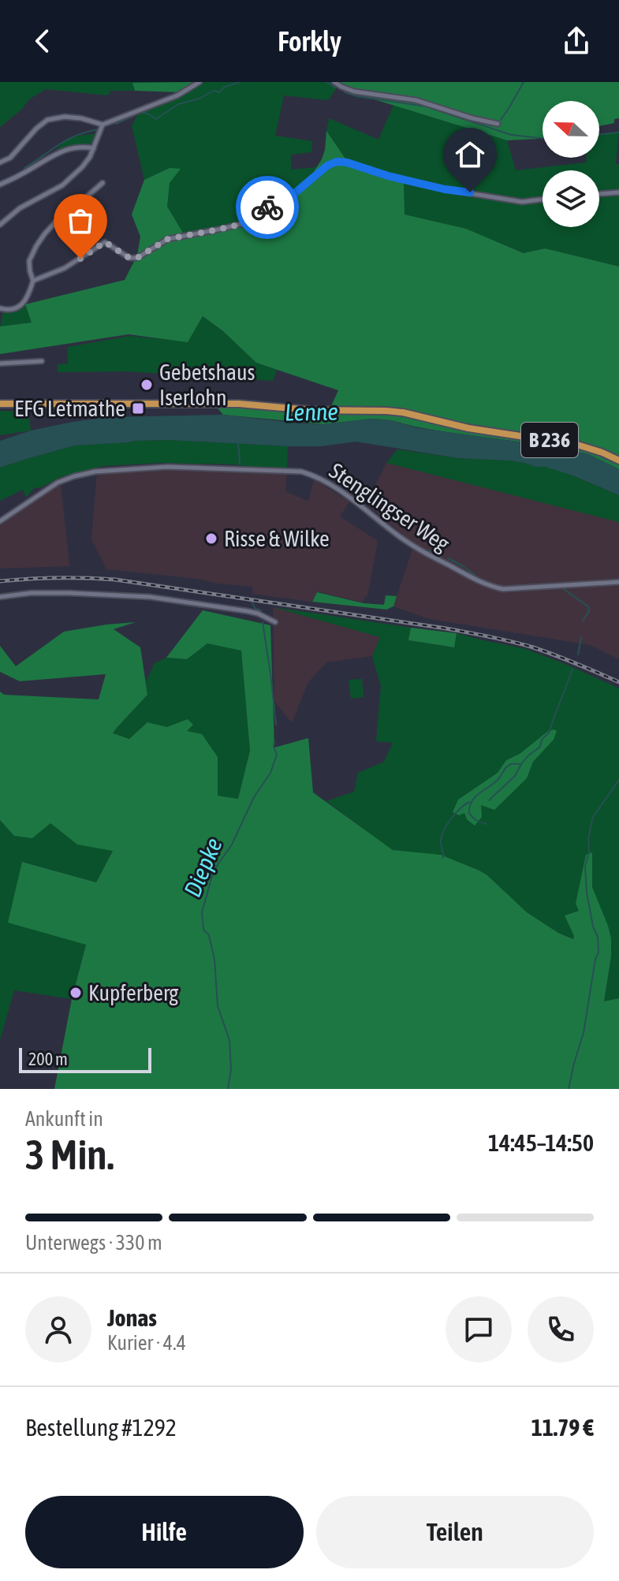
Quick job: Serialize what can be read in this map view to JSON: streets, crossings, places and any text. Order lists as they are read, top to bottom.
{
  "streets": {
    "main road": ["B 236"],
    "street": ["Stenglingser Weg"]
  },
  "water": ["Lenne", "Diepke"],
  "places": {
    "other": ["Gebetshaus Iserlohn", "Risse & Wilke", "Kupferberg"],
    "transit": ["EFG Letmathe"]
  },
  "scale_bar": "200 m",
  "north": "left",
  "page": {
    "header": "Forkly",
    "scale": "200 m",
    "heading": ["3 Min.", "Ankunft in", "14:45–14:50"],
    "panel": [
      "Jonas",
      "Kurier · 4.4",
      "Bestellung #1292",
      "11.79 €"
    ],
    "bar": "Unterwegs · 330 m",
    "buttons": ["Hilfe", "Teilen"]
  }
}
